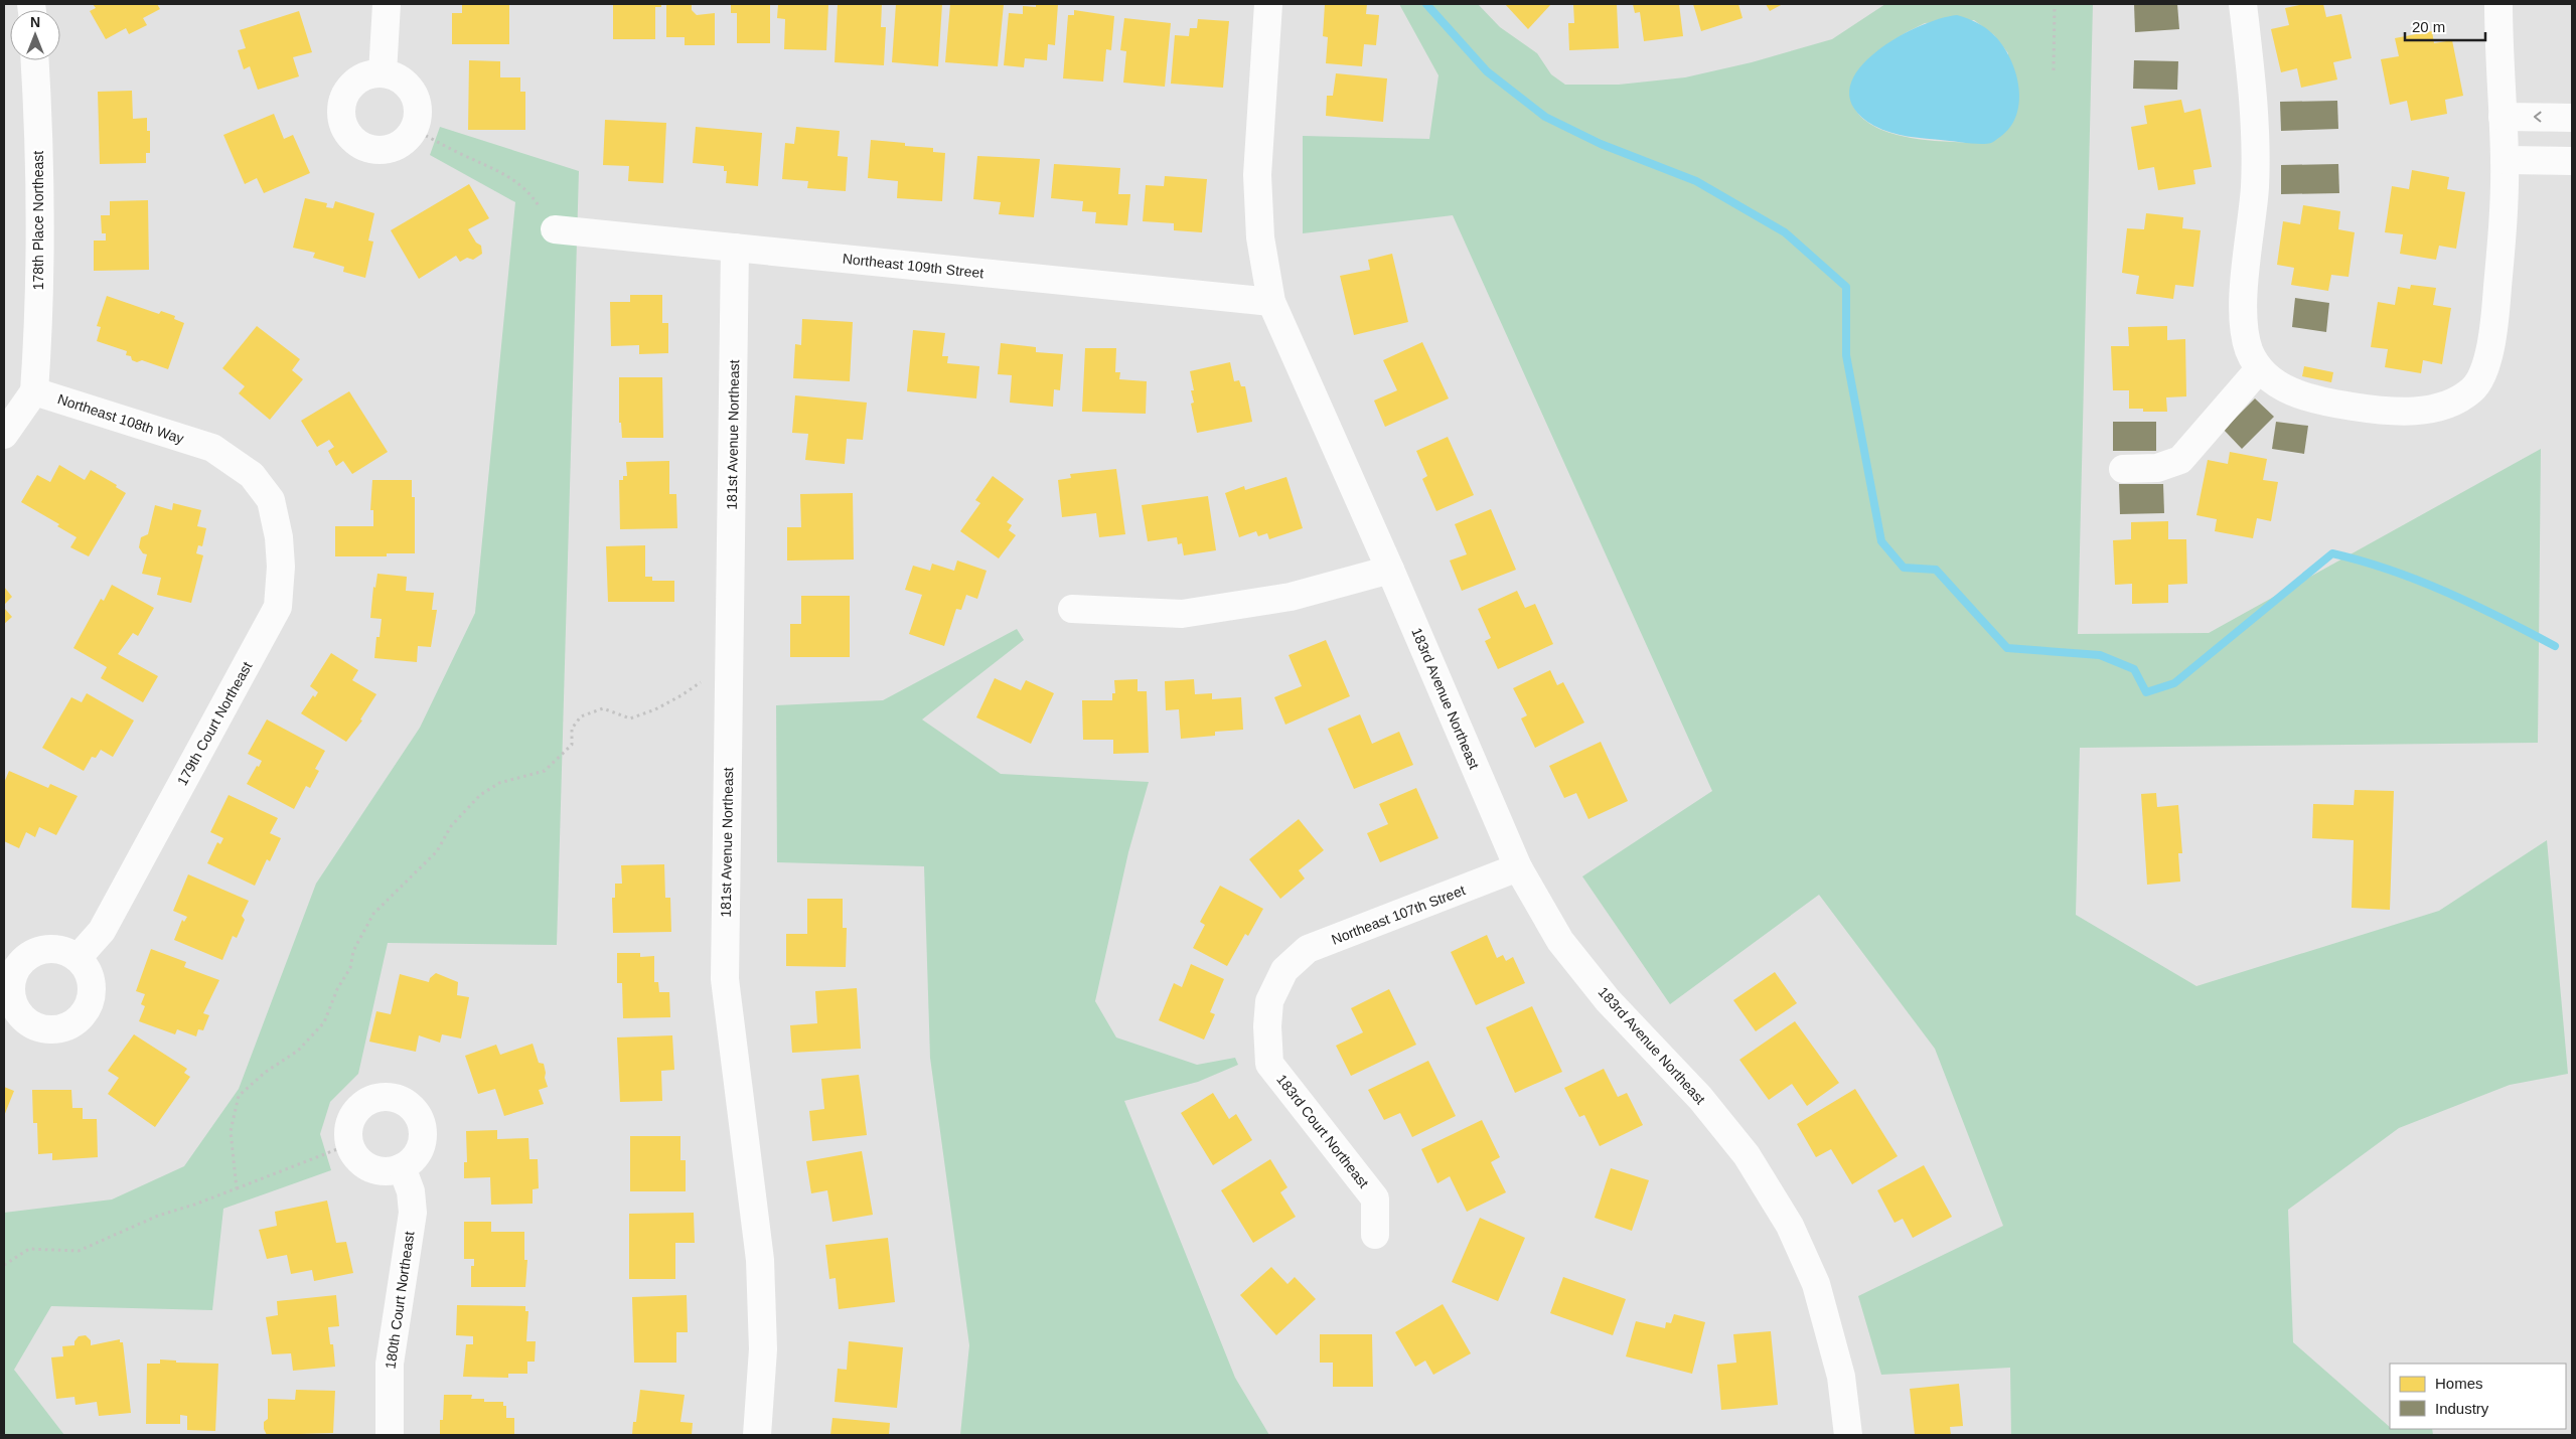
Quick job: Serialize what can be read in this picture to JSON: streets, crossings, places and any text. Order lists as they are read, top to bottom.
{
  "streets": {
    "street": [
      "178th Place Northeast",
      "Northeast 109th Street",
      "Northeast 108th Way",
      "181st Avenue Northeast",
      "183rd Avenue Northeast",
      "179th Court Northeast",
      "Northeast 107th Street",
      "183rd Court Northeast",
      "180th Court Northeast"
    ]
  },
  "crossings": [
    ["178th Place Northeast", "Northeast 108th Way"],
    ["Northeast 109th Street", "181st Avenue Northeast"],
    ["Northeast 109th Street", "183rd Avenue Northeast"],
    ["Northeast 108th Way", "179th Court Northeast"],
    ["183rd Avenue Northeast", "Northeast 107th Street"],
    ["Northeast 107th Street", "183rd Court Northeast"]
  ],
  "legend": ["Homes", "Industry"],
  "scale_bar": "20 m",
  "north": "top"
}
